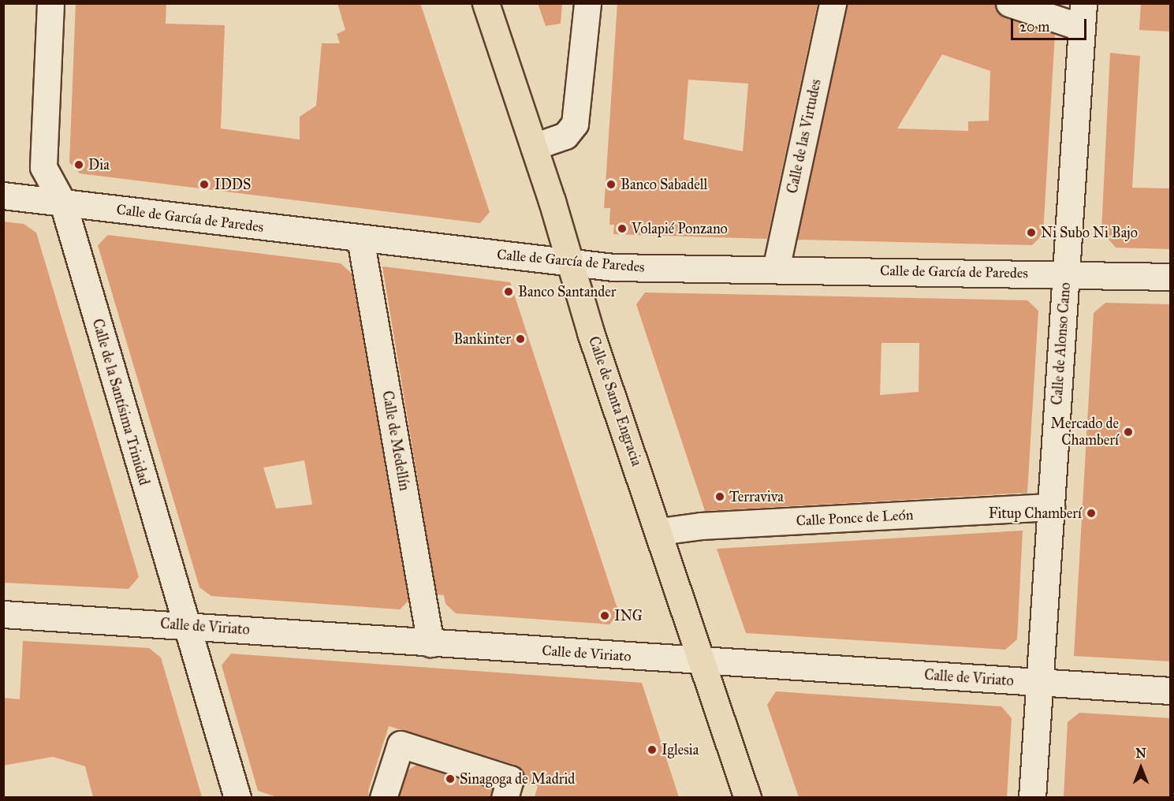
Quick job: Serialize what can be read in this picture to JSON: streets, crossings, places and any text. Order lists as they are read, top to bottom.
{
  "streets": {
    "main road": ["Calle de Santa Engracia"],
    "street": [
      "Calle de las Virtudes",
      "Calle de García de Paredes",
      "Calle de Alonso Cano",
      "Calle de la Santísima Trinidad",
      "Calle de Medellín",
      "Calle Ponce de León",
      "Calle de Viriato"
    ]
  },
  "crossings": [
    ["Calle de las Virtudes", "Calle de García de Paredes"],
    ["Calle de García de Paredes", "Calle de Alonso Cano"],
    ["Calle de García de Paredes", "Calle de Santa Engracia"],
    ["Calle de García de Paredes", "Calle de la Santísima Trinidad"],
    ["Calle de García de Paredes", "Calle de Medellín"],
    ["Calle de Alonso Cano", "Calle Ponce de León"],
    ["Calle de Alonso Cano", "Calle de Viriato"],
    ["Calle de Santa Engracia", "Calle Ponce de León"],
    ["Calle de Santa Engracia", "Calle de Viriato"],
    ["Calle de la Santísima Trinidad", "Calle de Viriato"],
    ["Calle de Medellín", "Calle de Viriato"]
  ],
  "places": [
    "Dia",
    "IDDS",
    "Banco Sabadell",
    "Volapié Ponzano",
    "Ni Subo Ni Bajo",
    "Banco Santander",
    "Bankinter",
    "Mercado de Chamberí",
    "Terraviva",
    "Fitup Chamberí",
    "ING",
    "Iglesia",
    "Sinagoga de Madrid"
  ],
  "scale_bar": "20 m",
  "north": "top"
}
